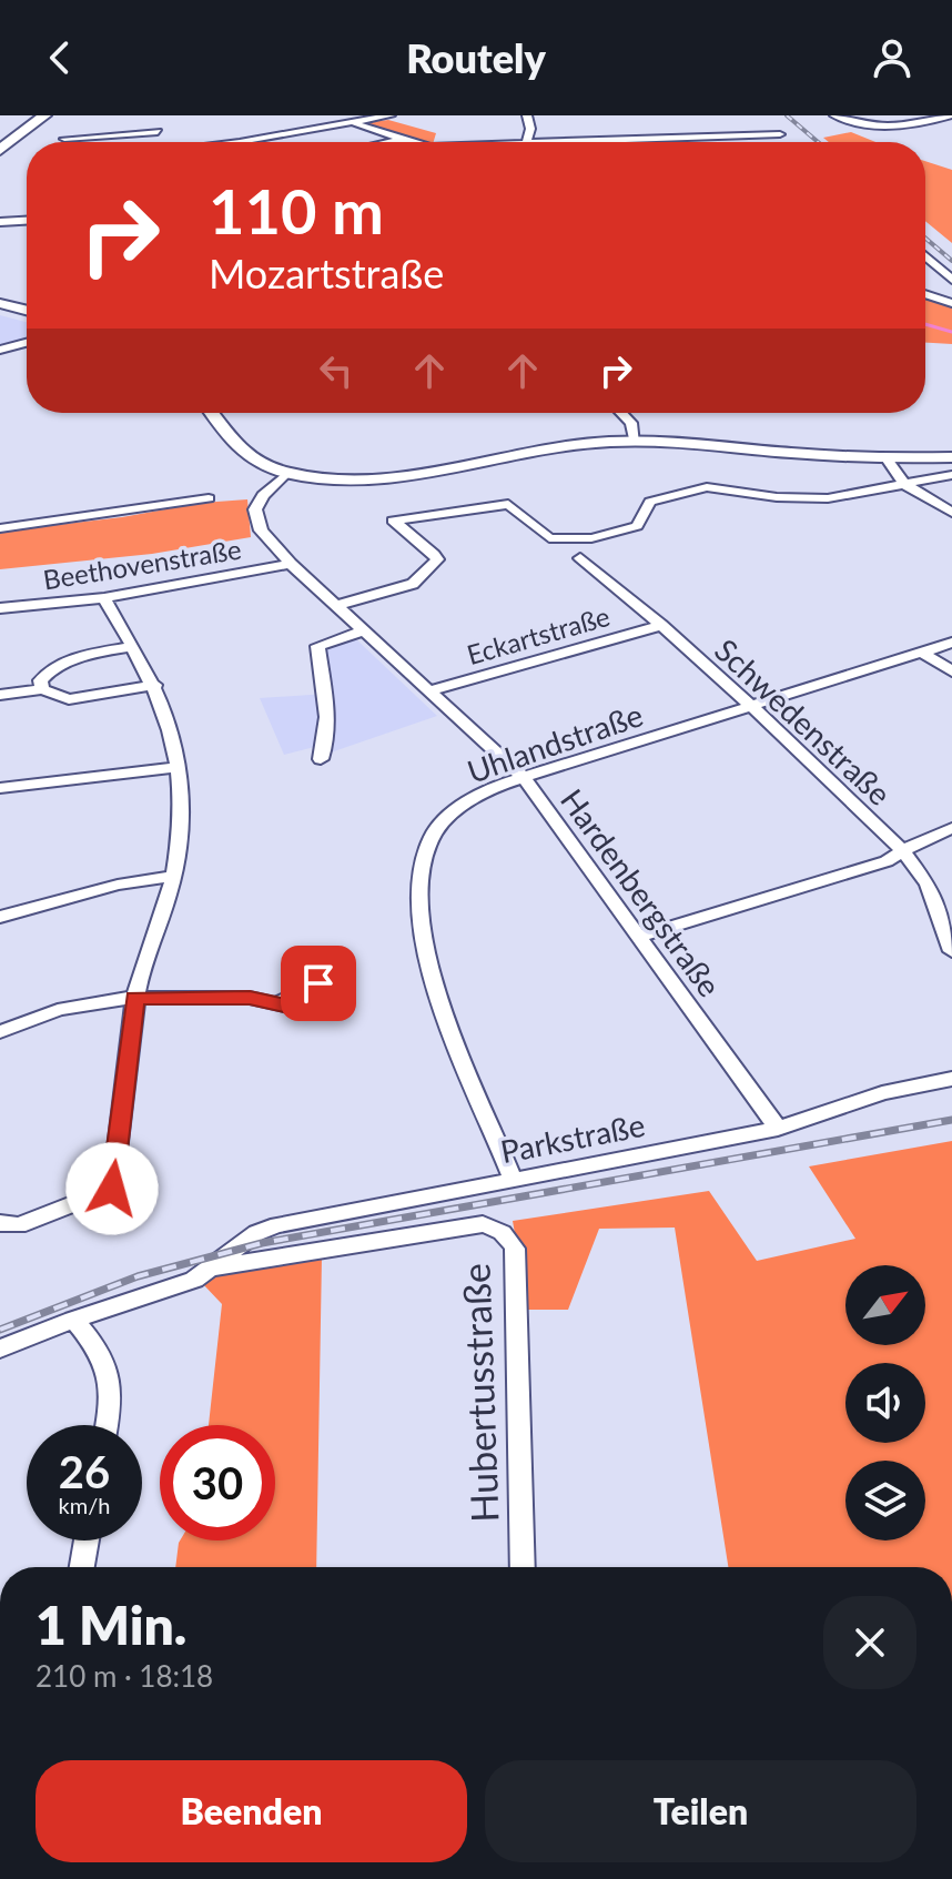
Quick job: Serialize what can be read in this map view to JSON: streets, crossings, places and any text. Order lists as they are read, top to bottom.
{
  "streets": {
    "street": [
      "Beethovenstraße",
      "Eckartstraße",
      "Schwedenstraße",
      "Uhlandstraße",
      "Hardenbergstraße",
      "Parkstraße",
      "Hubertusstraße"
    ]
  },
  "crossings": [
    ["Beethovenstraße", "Hardenbergstraße"],
    ["Eckartstraße", "Schwedenstraße"],
    ["Eckartstraße", "Hardenbergstraße"],
    ["Schwedenstraße", "Uhlandstraße"],
    ["Uhlandstraße", "Hardenbergstraße"],
    ["Uhlandstraße", "Parkstraße"],
    ["Hardenbergstraße", "Parkstraße"],
    ["Parkstraße", "Hubertusstraße"]
  ],
  "north": "top right",
  "page": {
    "header": "Routely",
    "turn": ["110 m", "Mozartstraße"],
    "speed": "26 km/h",
    "limit": "30",
    "heading": ["1 Min.", "210 m · 18:18"],
    "buttons": ["Beenden", "Teilen"]
  }
}
